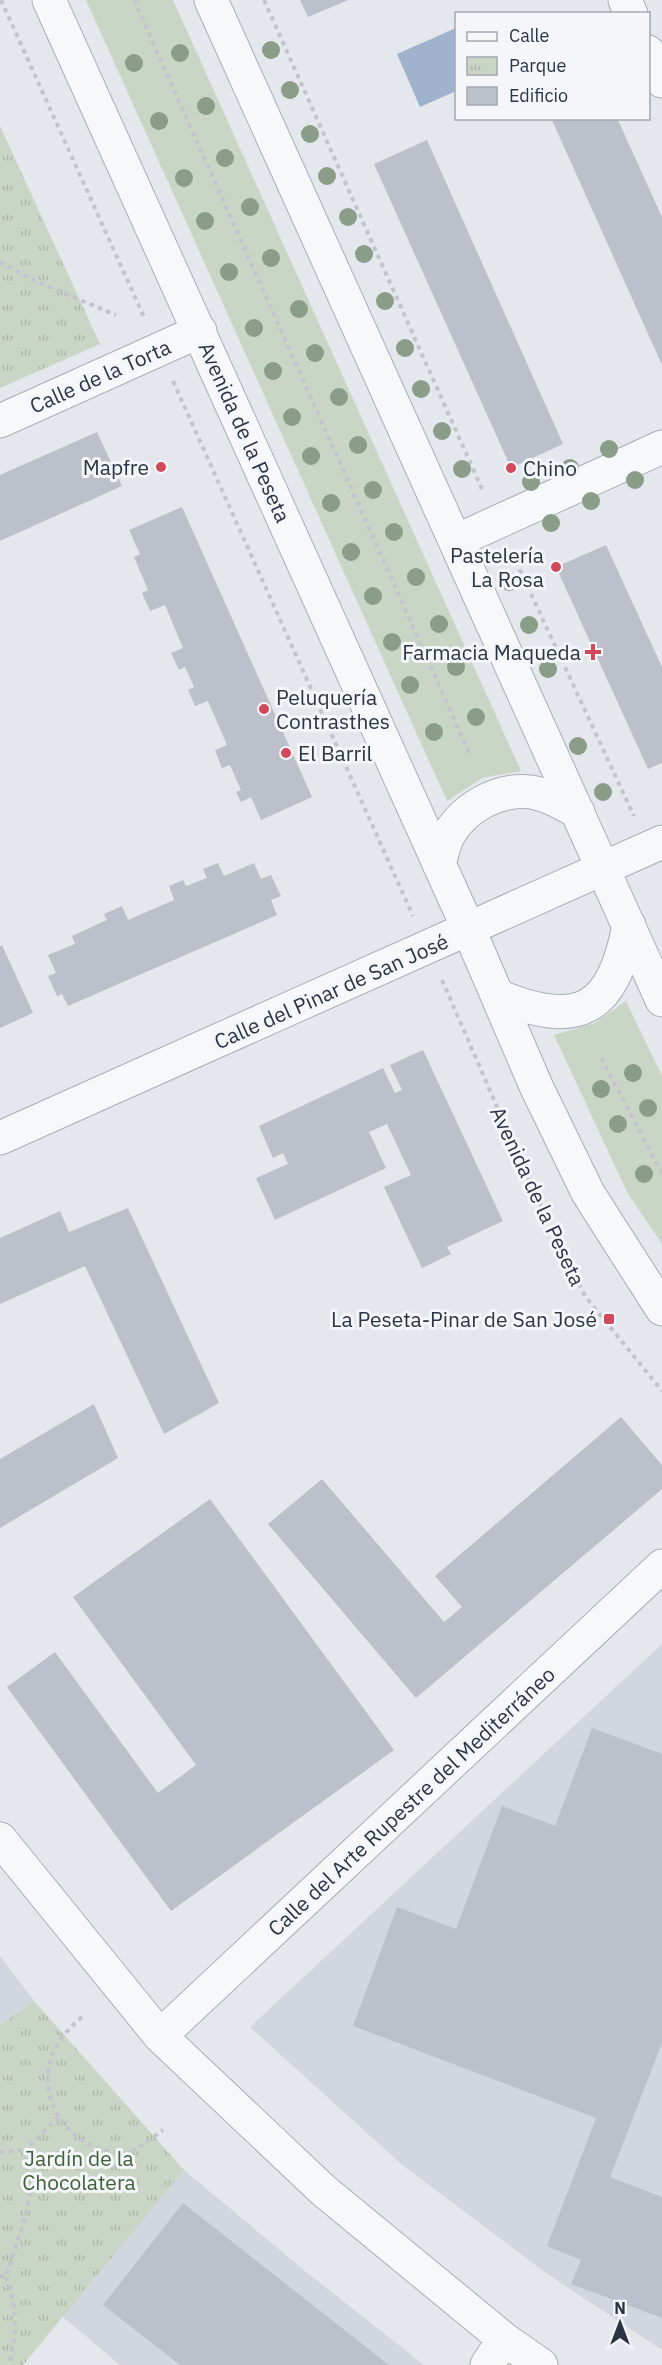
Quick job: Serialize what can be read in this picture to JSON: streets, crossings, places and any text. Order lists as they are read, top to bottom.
{
  "streets": {
    "street": [
      "Calle de la Torta",
      "Avenida de la Peseta",
      "Calle del Pinar de San José",
      "Calle del Arte Rupestre del Mediterráneo"
    ]
  },
  "crossings": [
    ["Calle de la Torta", "Avenida de la Peseta"],
    ["Avenida de la Peseta", "Calle del Pinar de San José"]
  ],
  "parks": ["Jardín de la Chocolatera"],
  "places": {
    "other": [
      "Mapfre",
      "Chino",
      "Pastelería La Rosa",
      "Peluquería Contrasthes",
      "El Barril"
    ],
    "health": ["Farmacia Maqueda"],
    "transit": ["La Peseta-Pinar de San José"]
  },
  "legend": ["Calle", "Parque", "Edificio"],
  "north": "top"
}
